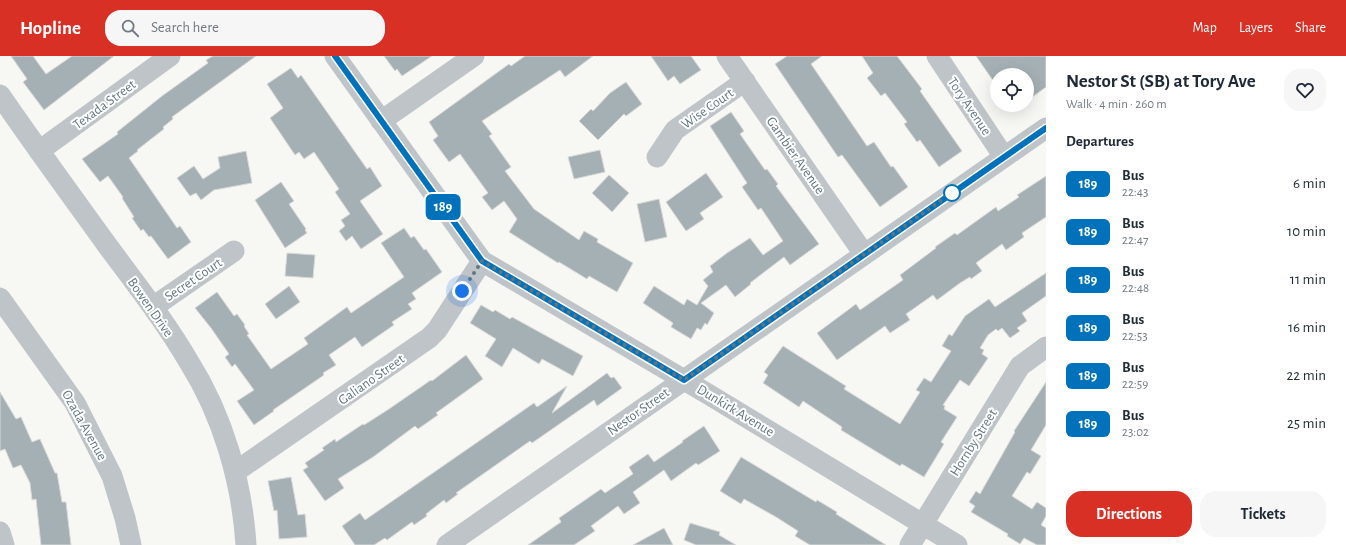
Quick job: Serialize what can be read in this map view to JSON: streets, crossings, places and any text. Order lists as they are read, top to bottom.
{
  "streets": {
    "street": [
      "Texada Street",
      "Tory Avenue",
      "Wise Court",
      "Gambier Avenue",
      "Secret Court",
      "Bowen Drive",
      "Galiano Street",
      "Dunkirk Avenue",
      "Nestor Street",
      "Ozada Avenue",
      "Hornby Street"
    ]
  },
  "crossings": [
    ["Texada Street", "Bowen Drive"],
    ["Tory Avenue", "Nestor Street"],
    ["Wise Court", "Gambier Avenue"],
    ["Gambier Avenue", "Nestor Street"],
    ["Secret Court", "Bowen Drive"],
    ["Bowen Drive", "Galiano Street"],
    ["Galiano Street", "Dunkirk Avenue"],
    ["Dunkirk Avenue", "Nestor Street"],
    ["Dunkirk Avenue", "Hornby Street"]
  ],
  "lines": ["bus line 189"],
  "page": {
    "header": "Hopline",
    "search": "Search here",
    "nav": ["Map", "Layers", "Share"],
    "on_map": "189",
    "heading": [
      ["Nestor St (SB) at Tory Ave", "Walk · 4 min · 260 m"],
      "Departures"
    ],
    "list": [
      {
        "mark": "189",
        "name": "Bus",
        "note": "22:43",
        "value": "6 min"
      },
      {
        "mark": "189",
        "name": "Bus",
        "note": "22:47",
        "value": "10 min"
      },
      {
        "mark": "189",
        "name": "Bus",
        "note": "22:48",
        "value": "11 min"
      },
      {
        "mark": "189",
        "name": "Bus",
        "note": "22:53",
        "value": "16 min"
      },
      {
        "mark": "189",
        "name": "Bus",
        "note": "22:59",
        "value": "22 min"
      },
      {
        "mark": "189",
        "name": "Bus",
        "note": "23:02",
        "value": "25 min"
      }
    ],
    "buttons": ["Directions", "Tickets"]
  }
}
